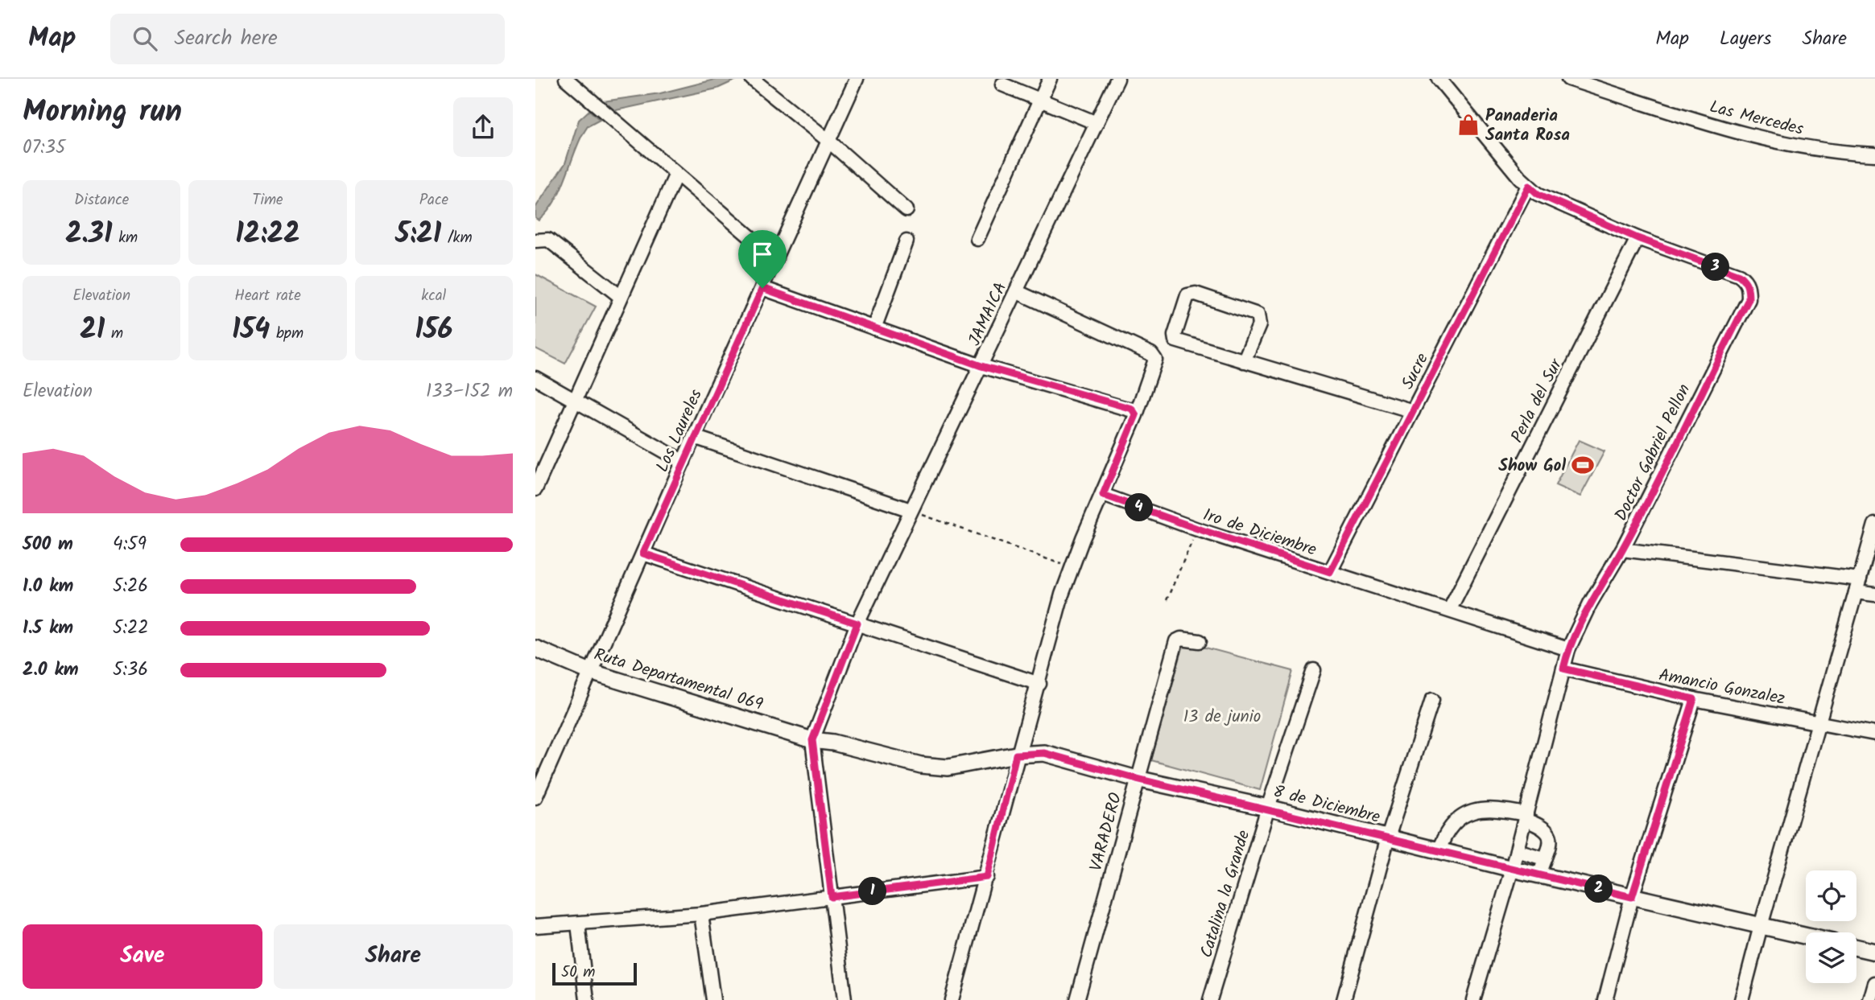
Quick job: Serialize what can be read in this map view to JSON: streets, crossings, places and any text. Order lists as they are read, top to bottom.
{
  "streets": {
    "main road": ["Ruta Departamental 069", "8 de Diciembre"],
    "street": [
      "Las Mercedes",
      "JAMAICA",
      "Sucre",
      "Perla del Sur",
      "Los Laureles",
      "Doctor Gabriel Pellon",
      "1ro de Diciembre",
      "Amancio Gonzalez",
      "VARADERO",
      "Catalina la Grande"
    ]
  },
  "crossings": [
    ["JAMAICA", "Ruta Departamental 069"],
    ["JAMAICA", "8 de Diciembre"],
    ["Sucre", "Doctor Gabriel Pellon"],
    ["Sucre", "1ro de Diciembre"],
    ["Perla del Sur", "Doctor Gabriel Pellon"],
    ["Perla del Sur", "1ro de Diciembre"],
    ["Los Laureles", "Ruta Departamental 069"],
    ["Doctor Gabriel Pellon", "1ro de Diciembre"],
    ["Doctor Gabriel Pellon", "Amancio Gonzalez"],
    ["Doctor Gabriel Pellon", "8 de Diciembre"],
    ["Ruta Departamental 069", "8 de Diciembre"],
    ["8 de Diciembre", "VARADERO"],
    ["8 de Diciembre", "Catalina la Grande"]
  ],
  "parks": ["13 de junio"],
  "places": {
    "shop": ["Panaderia Santa Rosa"],
    "sports": ["Show Gol"]
  },
  "scale_bar": "50 m",
  "page": {
    "header": "Map",
    "search": "Search here",
    "nav": ["Map", "Layers", "Share"],
    "heading": ["Morning run", "07:35"],
    "stats": [
      ["Distance", "2.31 km"],
      ["Time", "12:22"],
      ["Pace", "5:21 /km"],
      ["Elevation", "21 m"],
      ["Heart rate", "154 bpm"],
      ["kcal", "156"]
    ],
    "pins": [
      "3",
      "4",
      "2",
      "1"
    ],
    "chart": ["Elevation", "133–152 m"],
    "list": [
      {
        "name": "500 m",
        "note": "4:59"
      },
      {
        "name": "1.0 km",
        "note": "5:26"
      },
      {
        "name": "1.5 km",
        "note": "5:22"
      },
      {
        "name": "2.0 km",
        "note": "5:36"
      }
    ],
    "buttons": ["Save", "Share"],
    "scale": "50 m"
  }
}
